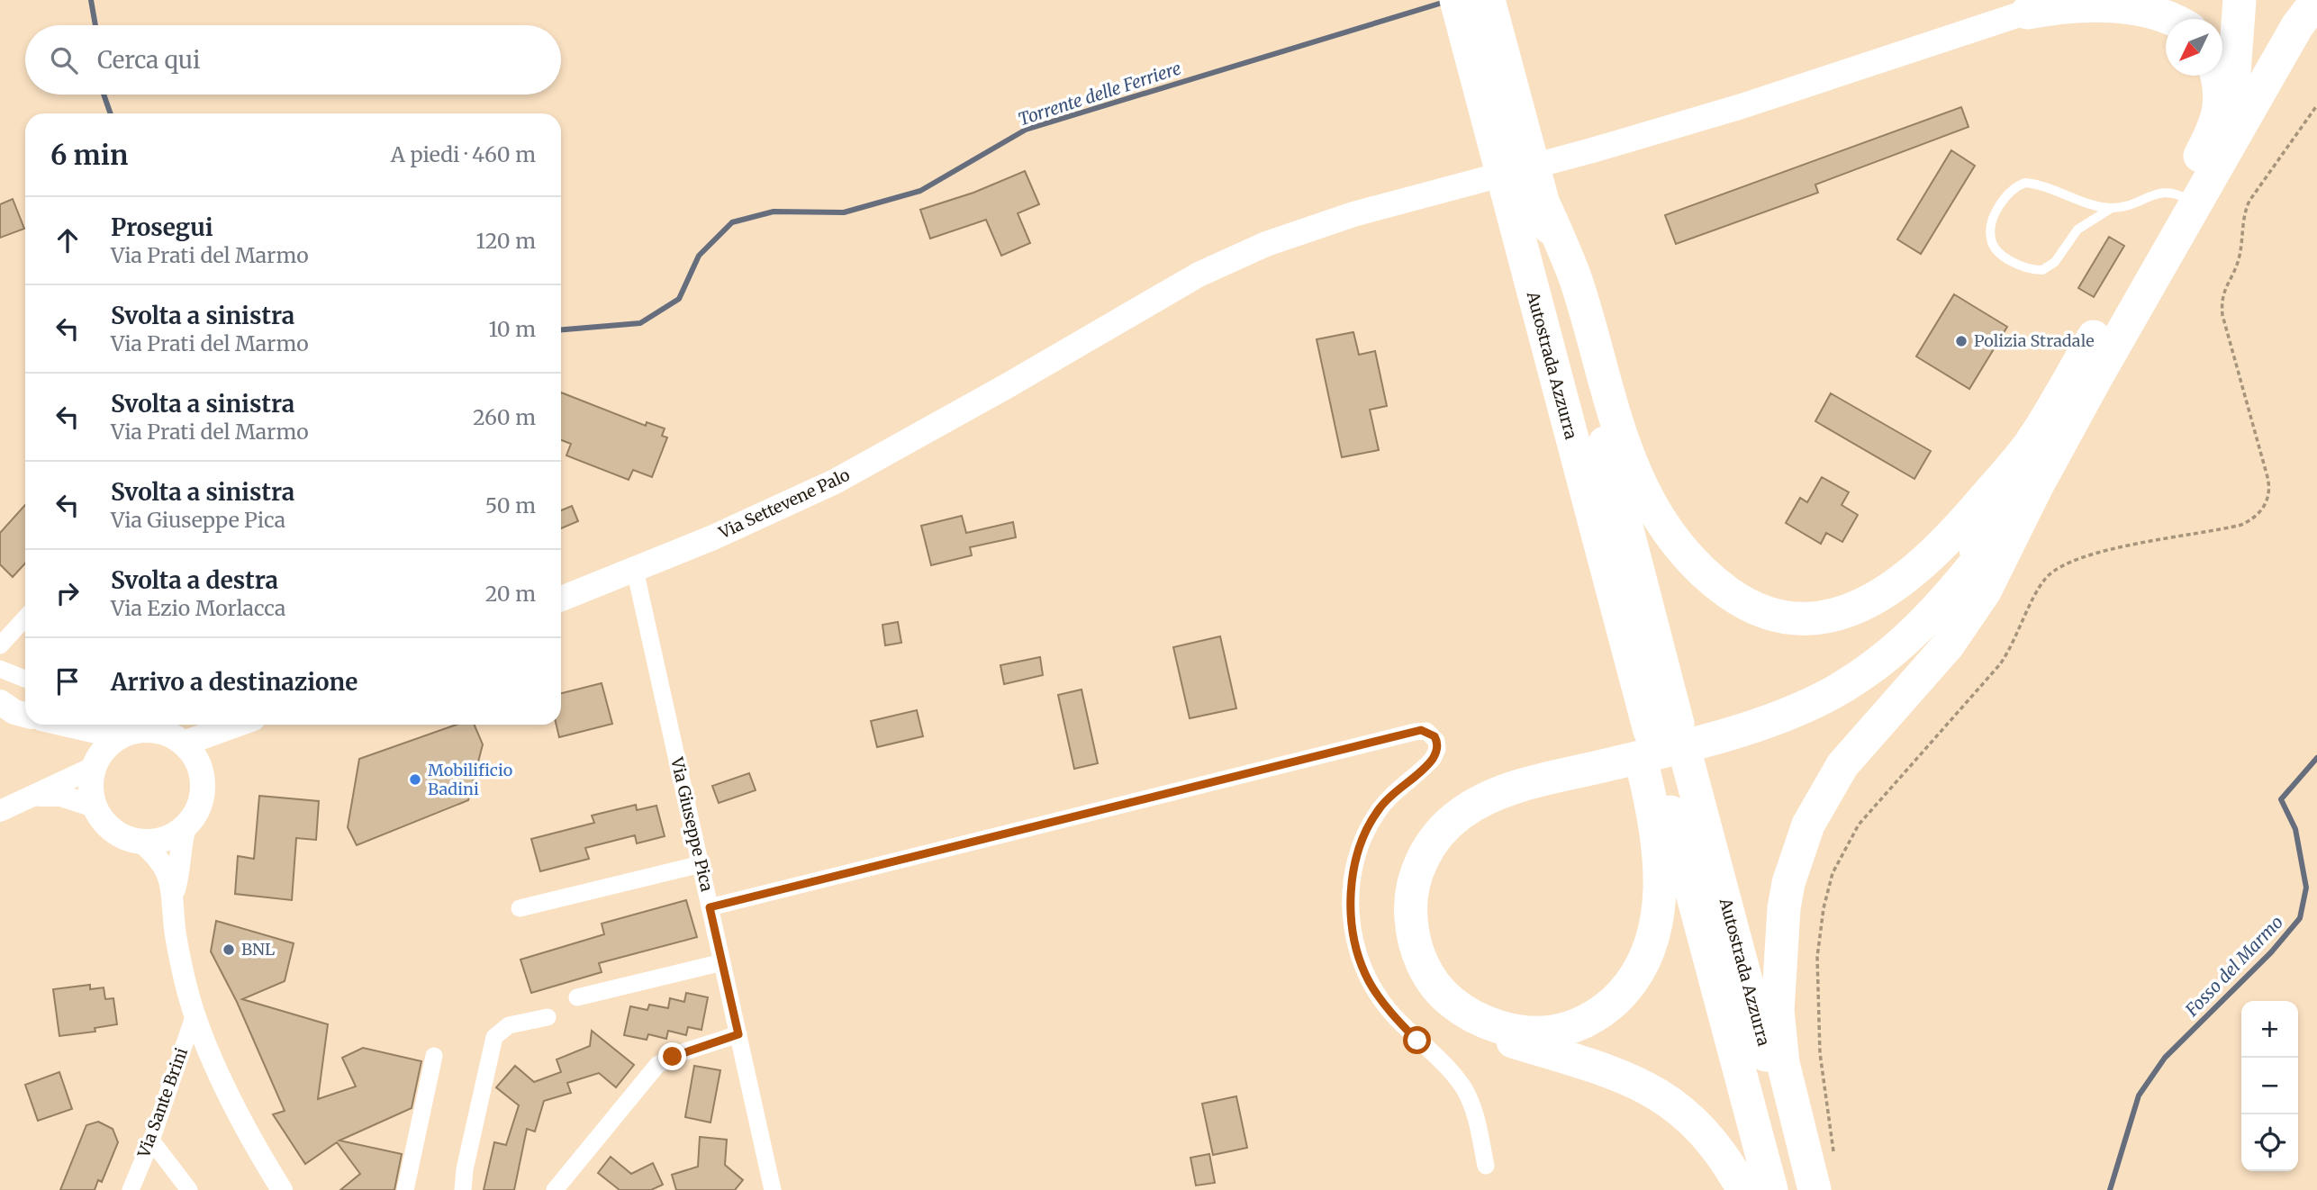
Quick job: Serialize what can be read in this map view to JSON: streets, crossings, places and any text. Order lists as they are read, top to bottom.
{
  "streets": {
    "highway": ["Autostrada Azzurra"],
    "main road": ["Via Settevene Palo"],
    "street": ["Via Giuseppe Pica", "Via Sante Brini"]
  },
  "crossings": [
    ["Via Settevene Palo", "Via Giuseppe Pica"]
  ],
  "water": ["Torrente delle Ferriere", "Fosso del Marmo"],
  "places": ["Polizia Stradale", "Mobilificio Badini", "BNL"],
  "north": "bottom left",
  "page": {
    "search": "Cerca qui",
    "heading": ["6 min", "A piedi · 460 m"],
    "list": [
      ["Prosegui", "Via Prati del Marmo", "120 m"],
      ["Svolta a sinistra", "Via Prati del Marmo", "10 m"],
      ["Svolta a sinistra", "Via Prati del Marmo", "260 m"],
      ["Svolta a sinistra", "Via Giuseppe Pica", "50 m"],
      ["Svolta a destra", "Via Ezio Morlacca", "20 m"],
      "Arrivo a destinazione"
    ],
    "map_buttons": ["+", "−"]
  }
}
